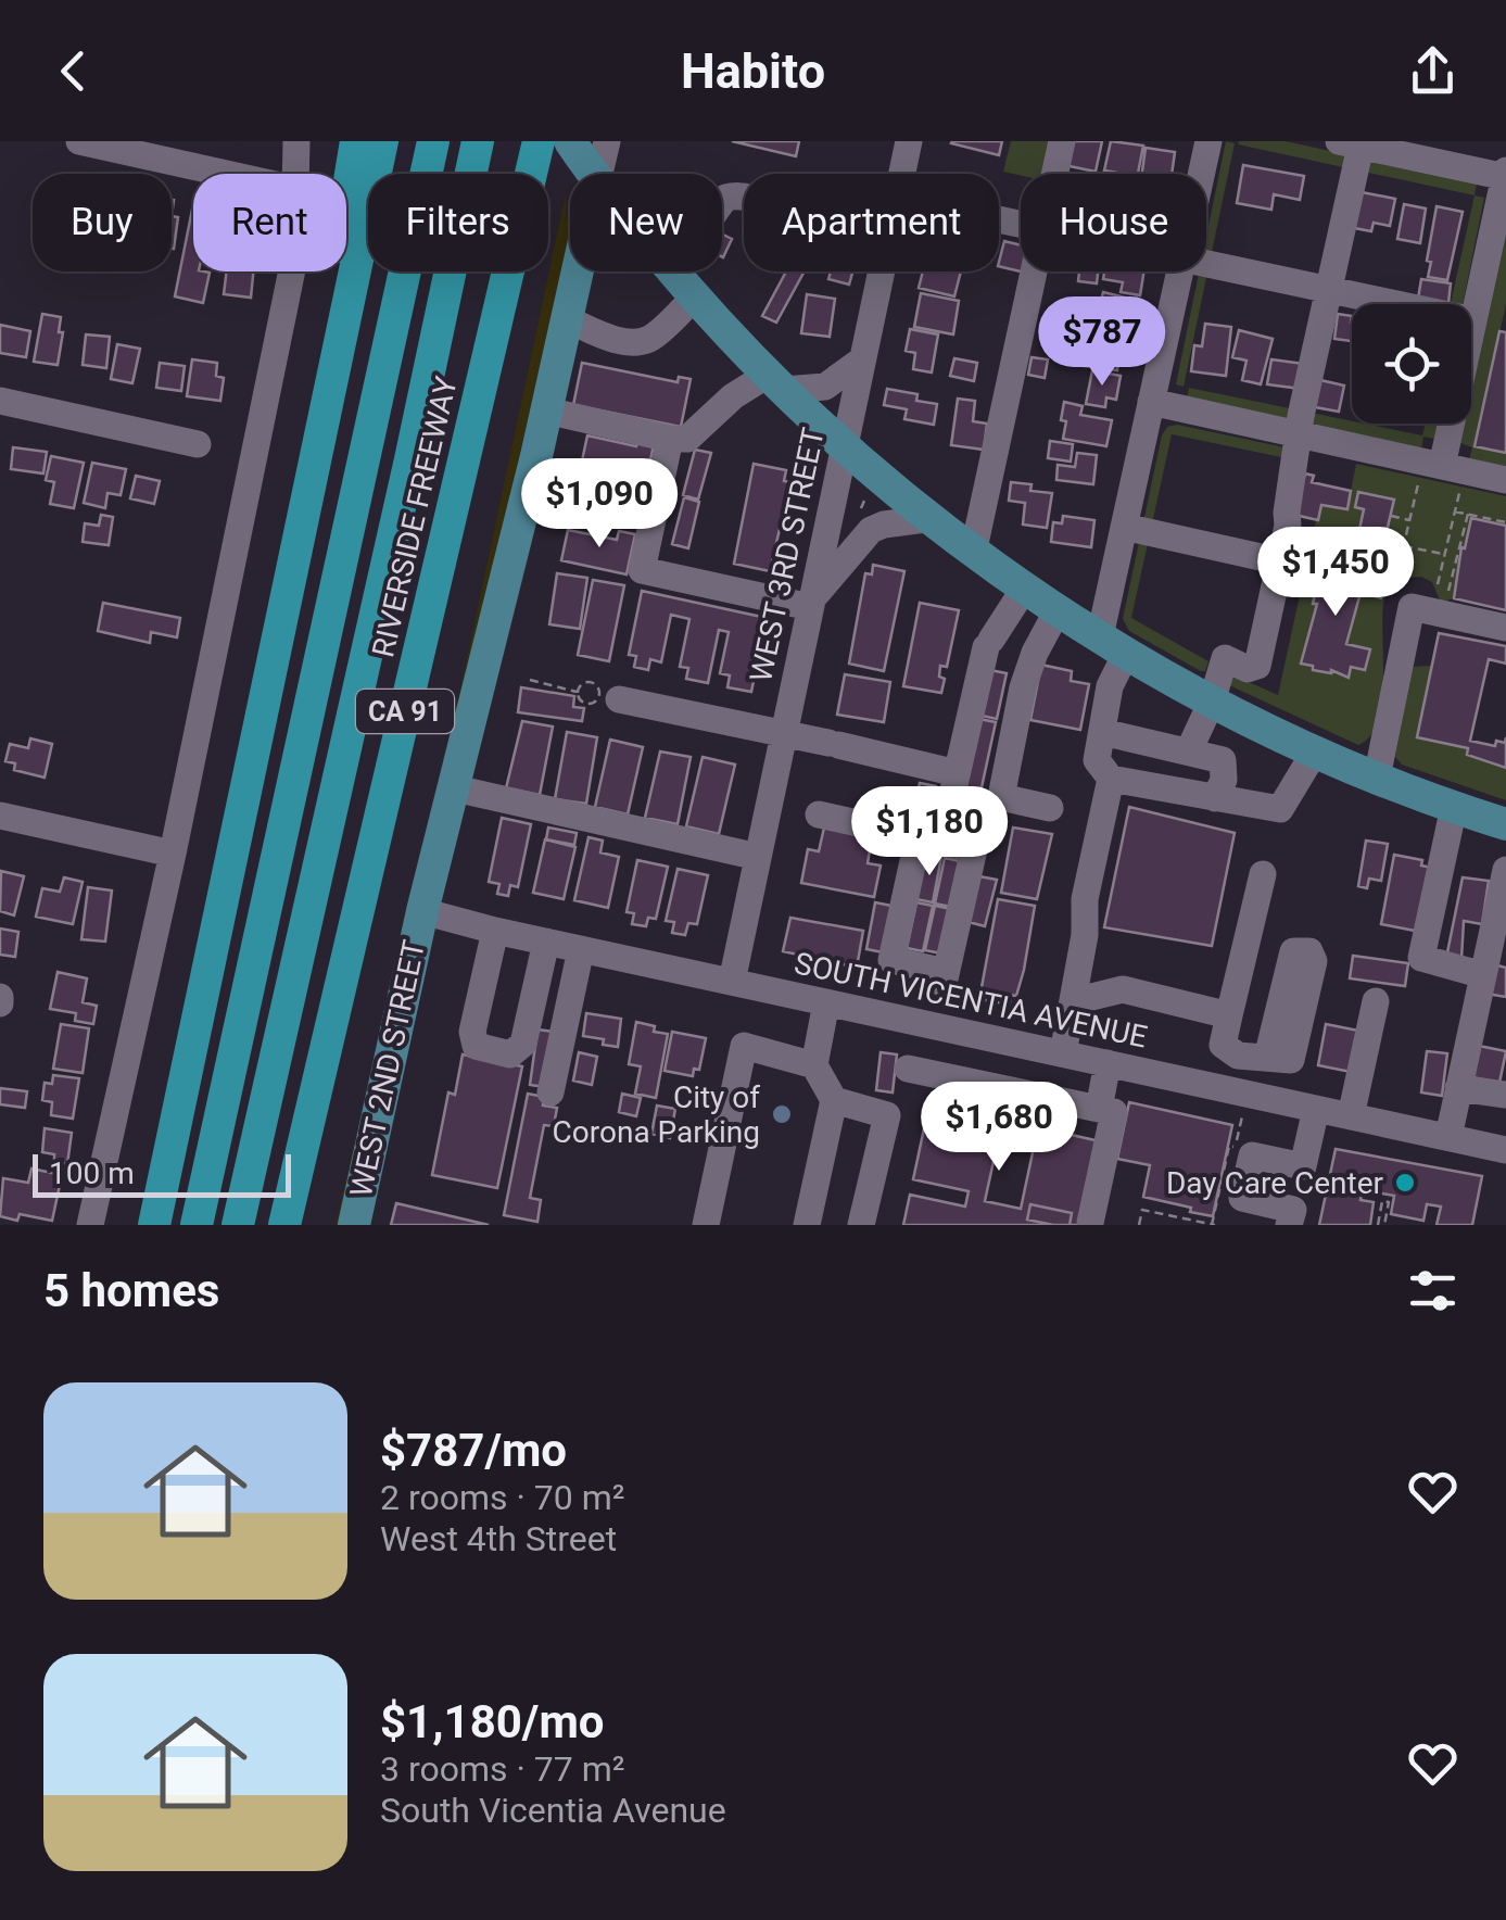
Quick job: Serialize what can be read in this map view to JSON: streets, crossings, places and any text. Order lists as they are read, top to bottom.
{
  "streets": {
    "highway": ["RIVERSIDE FREEWAY", "CA 91"],
    "main road": ["WEST 2ND STREET"],
    "street": ["WEST 3RD STREET", "SOUTH VICENTIA AVENUE"]
  },
  "crossings": [
    ["WEST 3RD STREET", "SOUTH VICENTIA AVENUE"],
    ["SOUTH VICENTIA AVENUE", "WEST 2ND STREET"]
  ],
  "places": ["City of Corona Parking", "Day Care Center"],
  "scale_bar": "100 m",
  "page": {
    "header": "Habito",
    "chip": [
      "Buy",
      "Rent",
      "Filters",
      "New",
      "Apartment",
      "House"
    ],
    "price": [
      "$787",
      "$1,090",
      "$1,450",
      "$1,180",
      "$1,680"
    ],
    "scale": "100 m",
    "heading": "5 homes",
    "list": [
      {
        "name": "$787/mo",
        "note": "2 rooms · 70 m² · West 4th Street"
      },
      {
        "name": "$1,180/mo",
        "note": "3 rooms · 77 m² · South Vicentia Avenue"
      }
    ]
  }
}
